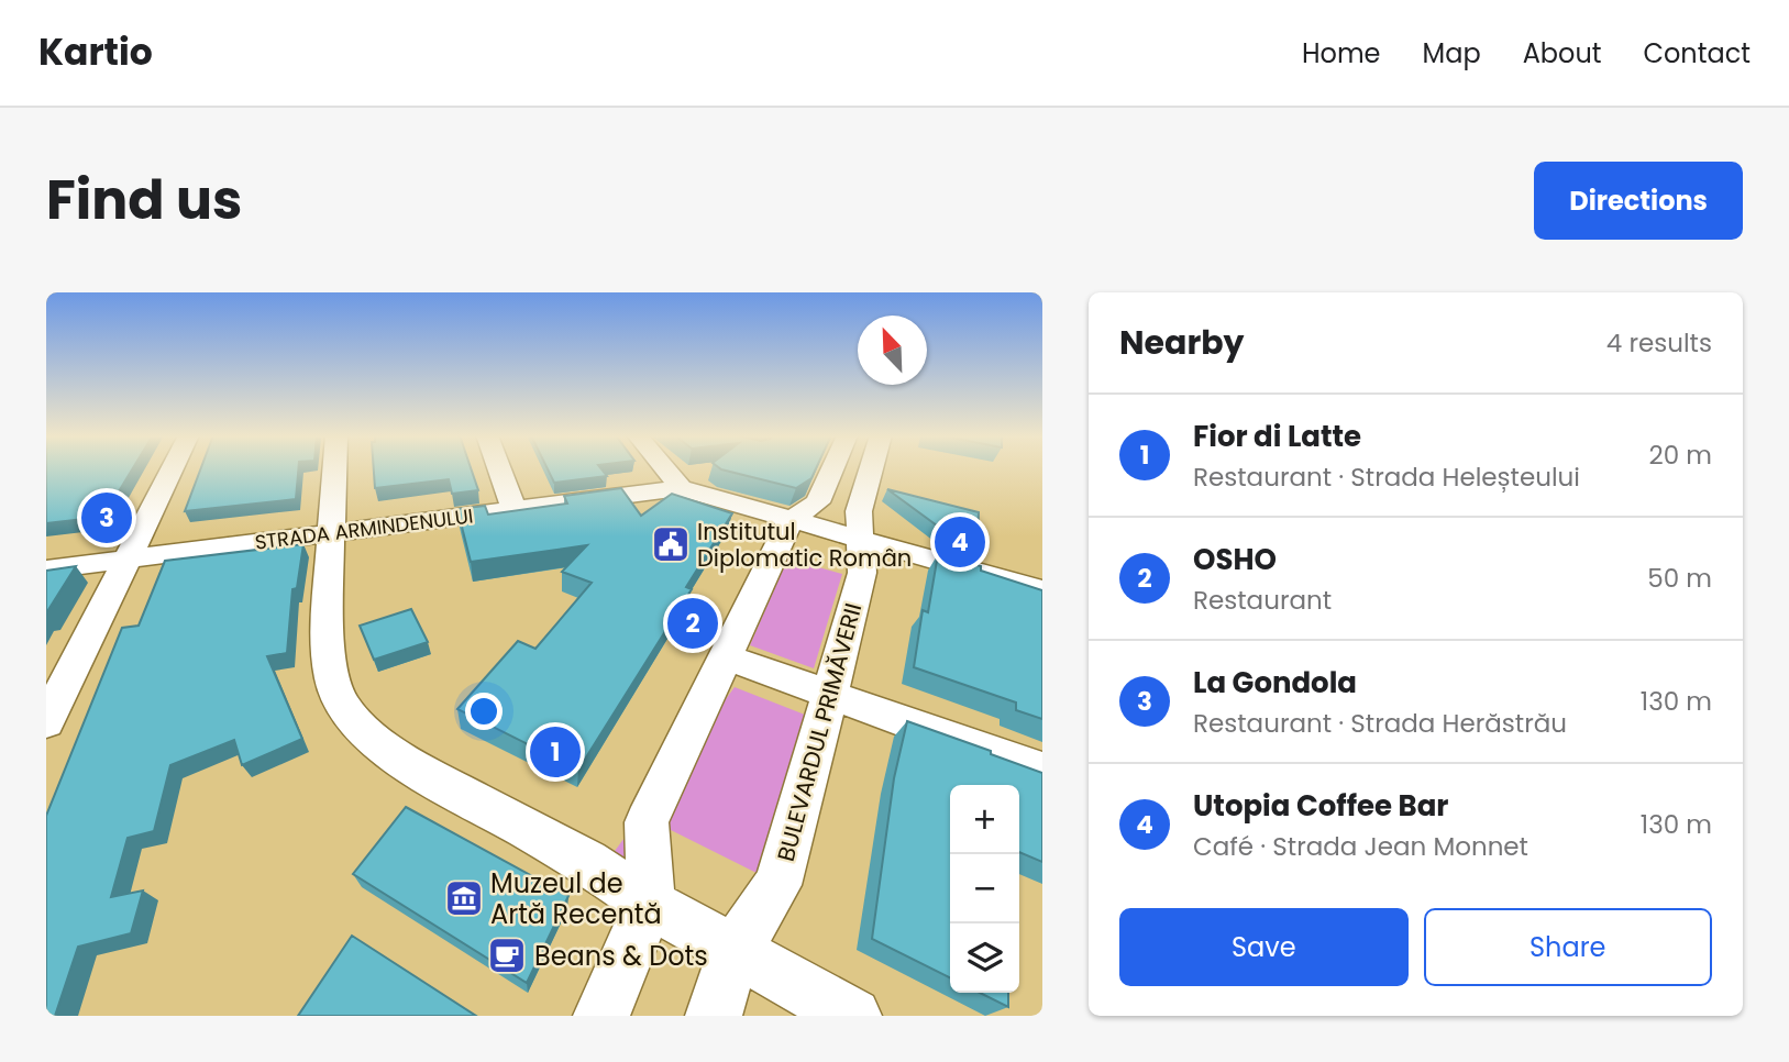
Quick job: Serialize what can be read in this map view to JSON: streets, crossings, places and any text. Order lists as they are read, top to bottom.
{
  "streets": {
    "street": ["STRADA ARMINDENULUI", "BULEVARDUL PRIMĂVERII"]
  },
  "places": {
    "public building": ["Institutul Diplomatic Român"],
    "museum": ["Muzeul de Artă Recentă"],
    "cafe": ["Beans & Dots"]
  },
  "north": "top left",
  "page": {
    "header": "Kartio",
    "nav": [
      "Home",
      "Map",
      "About",
      "Contact"
    ],
    "title": "Find us",
    "buttons": [
      "Directions",
      ["Save", "Share"]
    ],
    "heading": ["Nearby", "4 results"],
    "list": [
      {
        "mark": "1",
        "name": "Fior di Latte",
        "note": "Restaurant · Strada Heleșteului",
        "value": "20 m"
      },
      {
        "mark": "2",
        "name": "OSHO",
        "note": "Restaurant",
        "value": "50 m"
      },
      {
        "mark": "3",
        "name": "La Gondola",
        "note": "Restaurant · Strada Herăstrău",
        "value": "130 m"
      },
      {
        "mark": "4",
        "name": "Utopia Coffee Bar",
        "note": "Café · Strada Jean Monnet",
        "value": "130 m"
      }
    ],
    "pins": [
      "3",
      "4",
      "2",
      "1"
    ],
    "map_buttons": ["+", "−"]
  }
}
